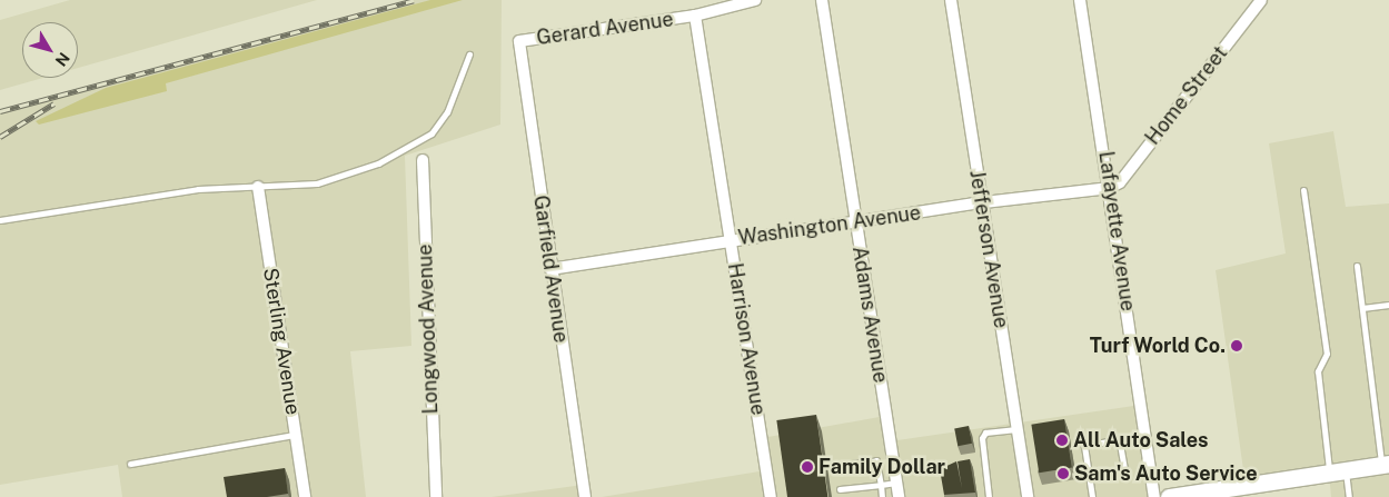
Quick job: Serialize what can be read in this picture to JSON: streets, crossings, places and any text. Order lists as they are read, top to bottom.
{
  "streets": {
    "street": [
      "Gerard Avenue",
      "Home Street",
      "Washington Avenue",
      "Lafayette Avenue",
      "Jefferson Avenue",
      "Garfield Avenue",
      "Adams Avenue",
      "Longwood Avenue",
      "Harrison Avenue",
      "Sterling Avenue"
    ]
  },
  "crossings": [
    ["Gerard Avenue", "Garfield Avenue"],
    ["Gerard Avenue", "Harrison Avenue"],
    ["Home Street", "Washington Avenue"],
    ["Home Street", "Lafayette Avenue"],
    ["Washington Avenue", "Lafayette Avenue"],
    ["Washington Avenue", "Jefferson Avenue"],
    ["Washington Avenue", "Garfield Avenue"],
    ["Washington Avenue", "Adams Avenue"],
    ["Washington Avenue", "Harrison Avenue"]
  ],
  "places": [
    "Turf World Co.",
    "All Auto Sales",
    "Family Dollar",
    "Sam's Auto Service"
  ],
  "north": "bottom right"
}
